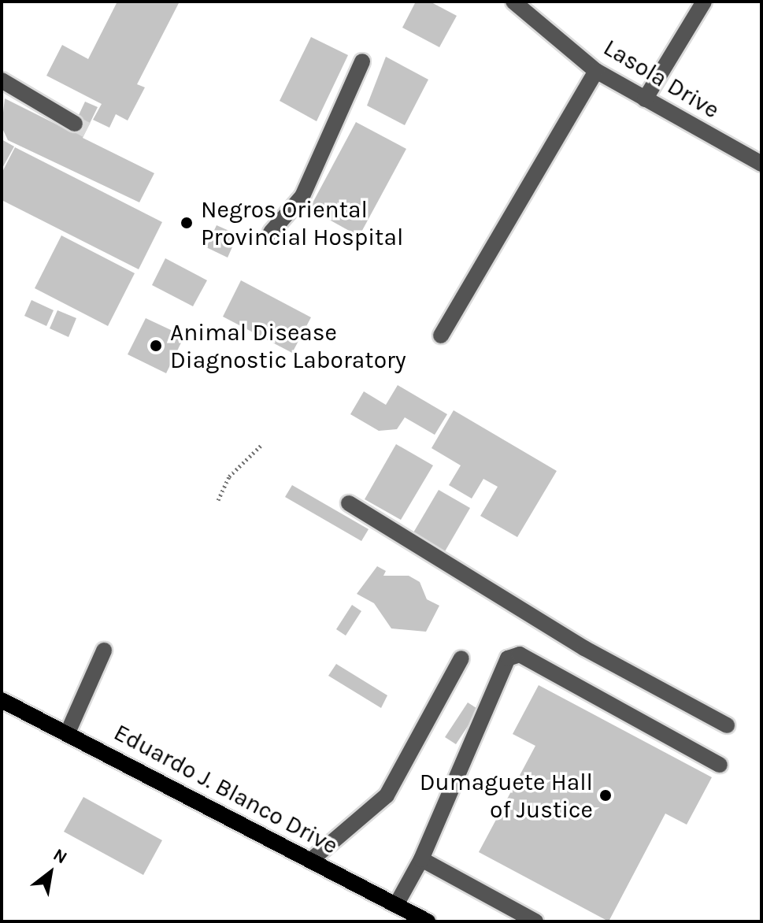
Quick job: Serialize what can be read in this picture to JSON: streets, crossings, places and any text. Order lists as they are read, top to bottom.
{
  "streets": {
    "main road": ["Eduardo J. Blanco Drive"],
    "street": ["Lasola Drive"]
  },
  "places": ["Negros Oriental Provincial Hospital", "Animal Disease Diagnostic Laboratory", "Dumaguete Hall of Justice"],
  "north": "top right"
}
